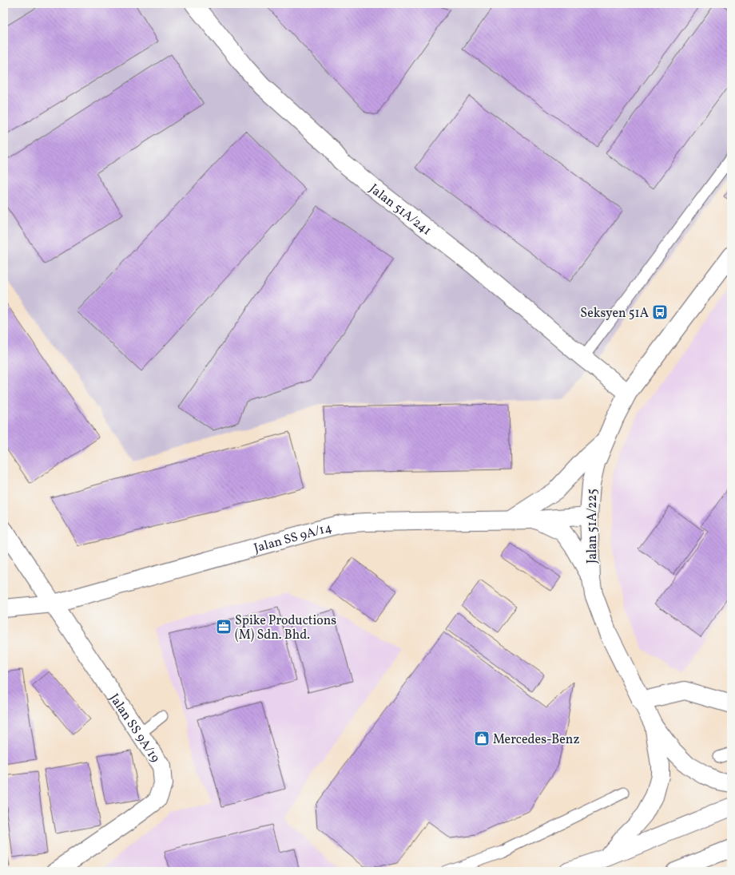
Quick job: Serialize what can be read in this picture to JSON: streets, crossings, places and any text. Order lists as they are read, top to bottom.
{
  "streets": {
    "main road": [
      "Jalan 51A/241",
      "Jalan 51A/225",
      "Jalan SS 9A/14",
      "Jalan SS 9A/19"
    ]
  },
  "crossings": [
    ["Jalan 51A/241", "Jalan 51A/225"],
    ["Jalan 51A/225", "Jalan SS 9A/14"],
    ["Jalan SS 9A/14", "Jalan SS 9A/19"]
  ],
  "places": {
    "bus stop": ["Seksyen 51A"],
    "office": ["Spike Productions (M) Sdn. Bhd."],
    "shop": ["Mercedes-Benz"]
  }
}
